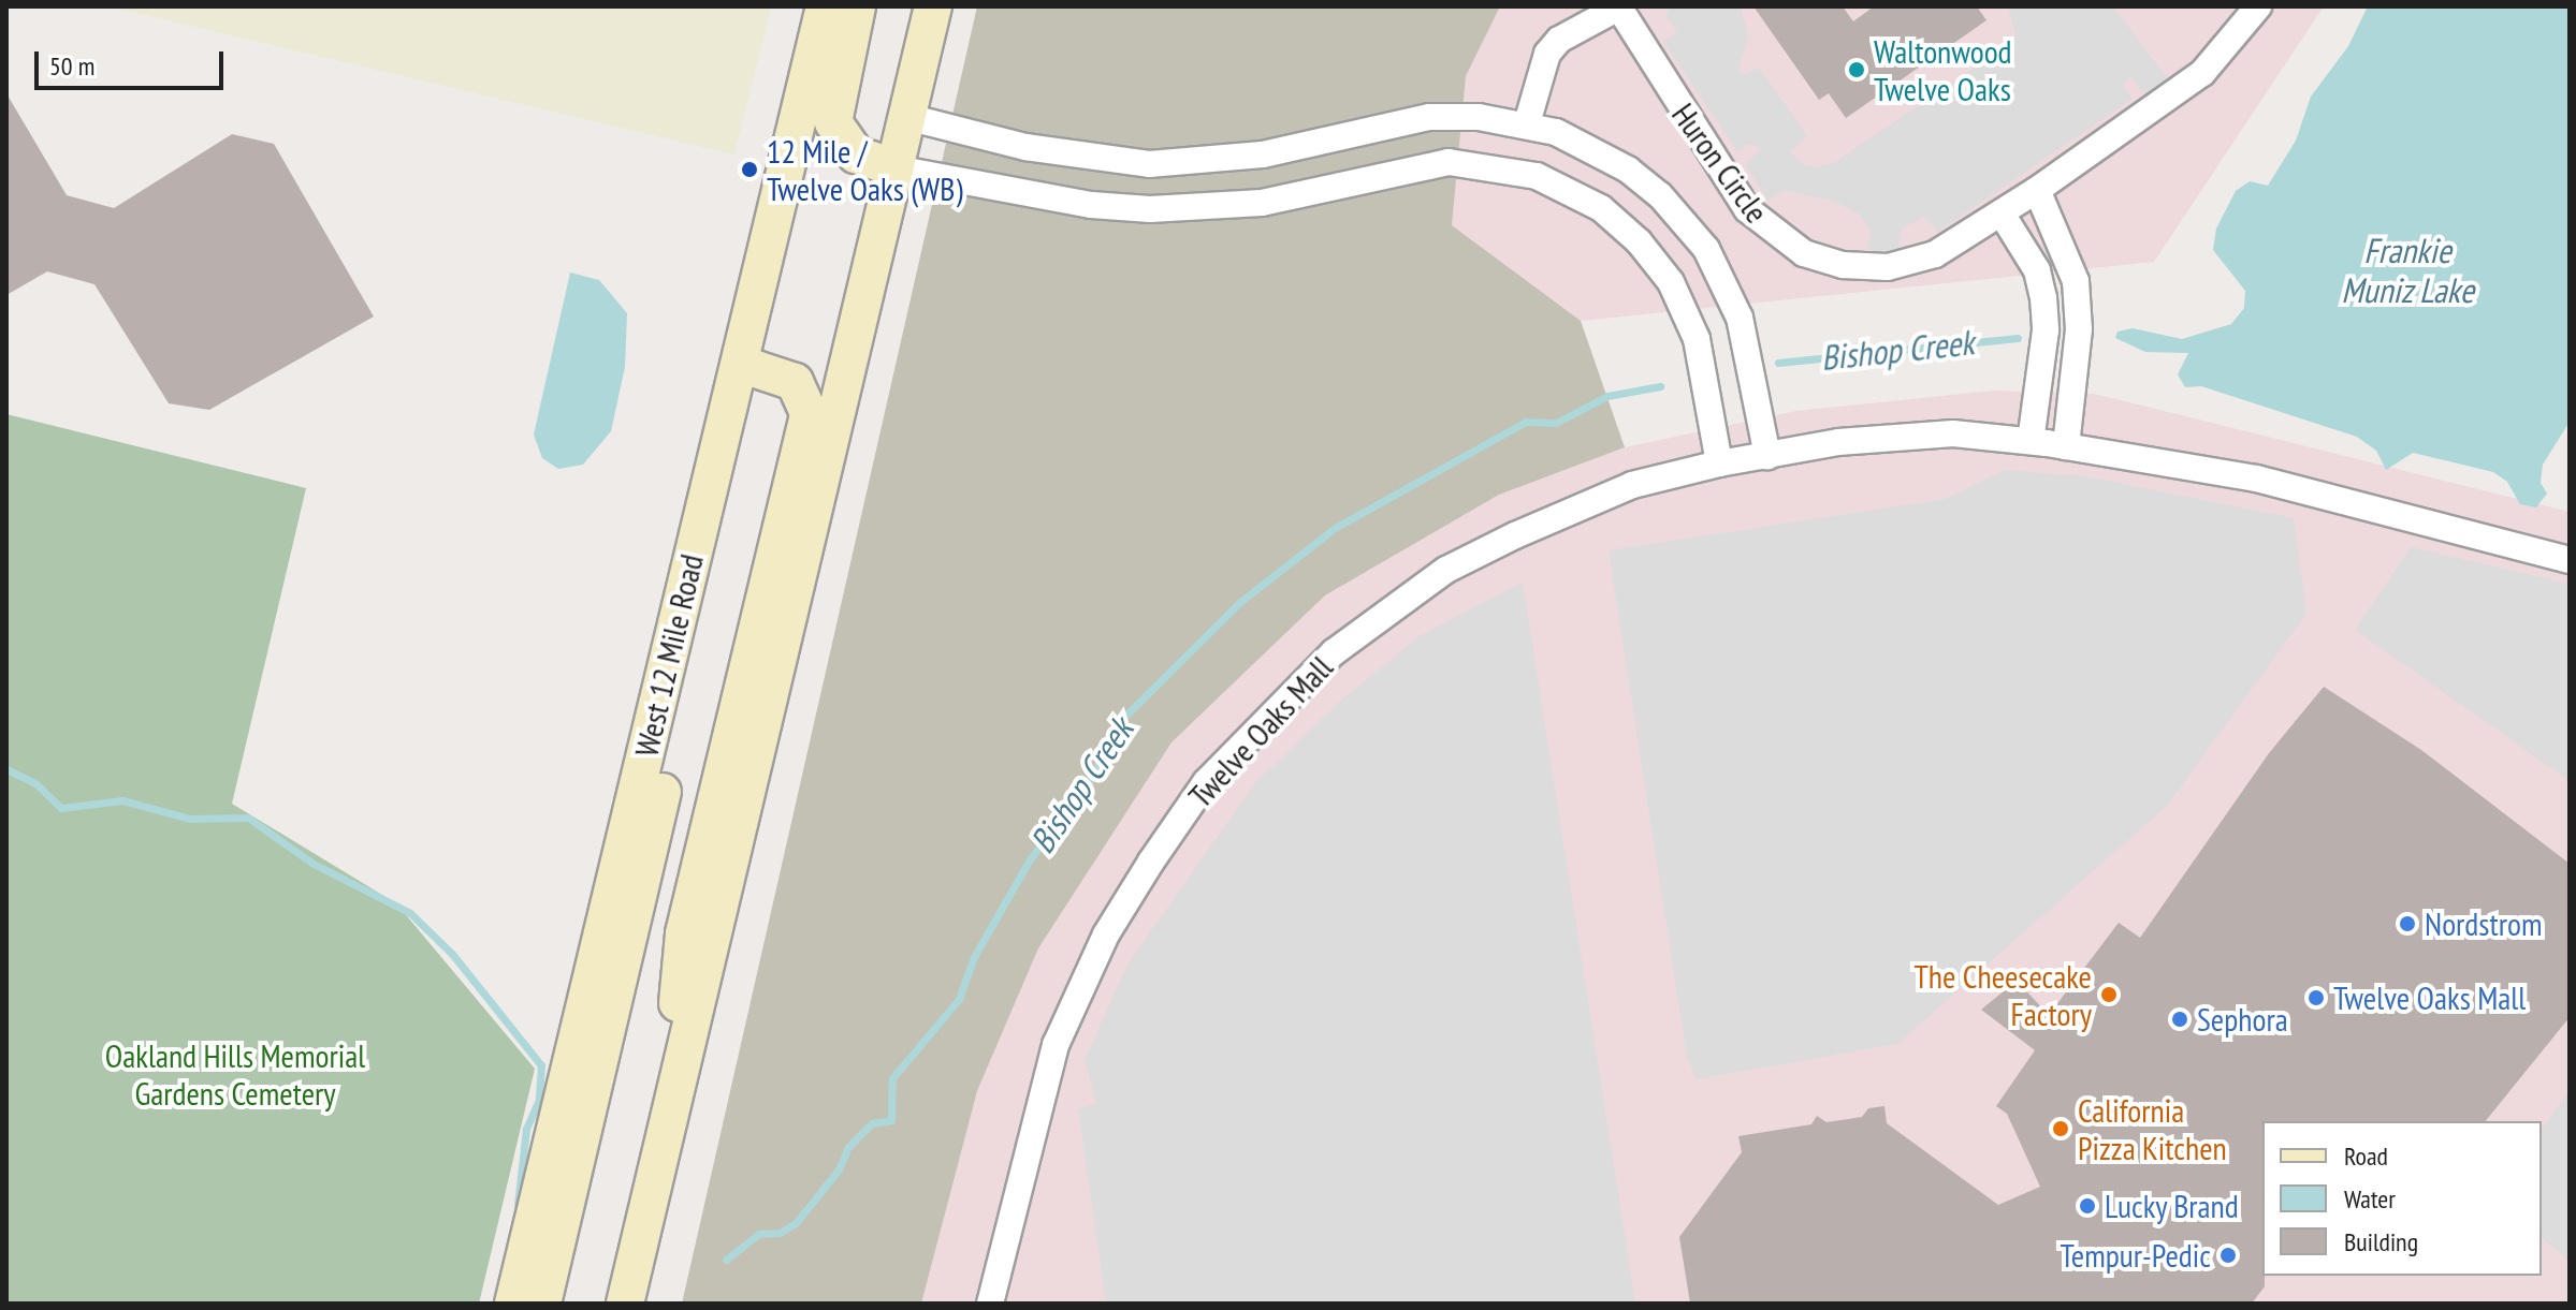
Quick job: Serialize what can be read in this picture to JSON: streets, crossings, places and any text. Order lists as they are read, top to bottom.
{
  "streets": {
    "main road": ["West 12 Mile Road"],
    "street": ["Huron Circle", "Twelve Oaks Mall"]
  },
  "water": ["Frankie Muniz Lake", "Bishop Creek"],
  "parks": ["Oakland Hills Memorial Gardens Cemetery"],
  "places": [
    "Waltonwood Twelve Oaks",
    "12 Mile / Twelve Oaks (WB)",
    "Nordstrom",
    "The Cheesecake Factory",
    "Twelve Oaks Mall",
    "Sephora",
    "California Pizza Kitchen",
    "Lucky Brand",
    "Tempur-Pedic"
  ],
  "legend": ["Road", "Water", "Building"],
  "scale_bar": "50 m"
}
